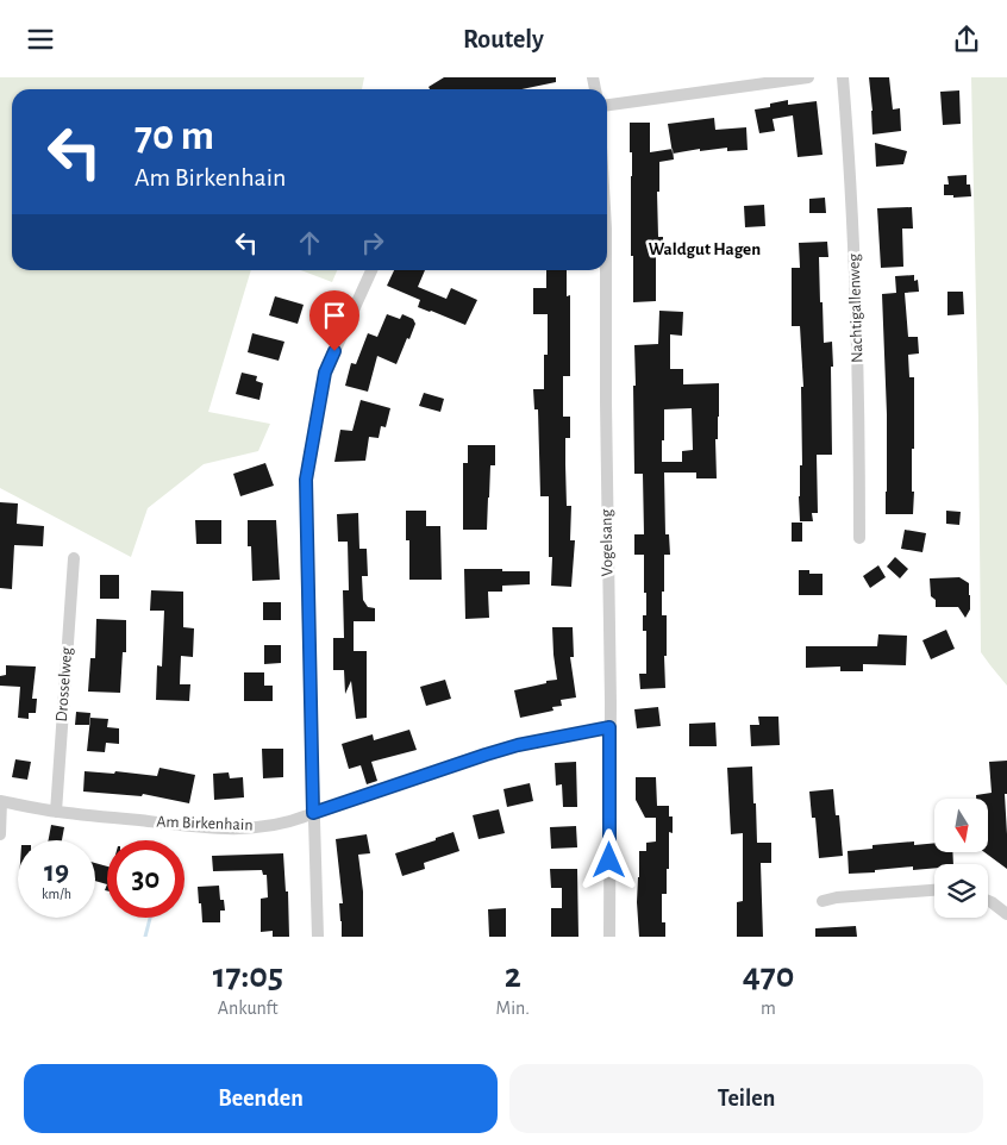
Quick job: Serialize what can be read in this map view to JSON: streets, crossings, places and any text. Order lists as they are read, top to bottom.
{
  "streets": {
    "street": [
      "Nachtigallenweg",
      "Vogelsang",
      "Drosselweg",
      "Am Birkenhain"
    ]
  },
  "crossings": [
    ["Vogelsang", "Am Birkenhain"],
    ["Drosselweg", "Am Birkenhain"]
  ],
  "districts": ["Waldgut Hagen"],
  "north": "bottom",
  "page": {
    "header": "Routely",
    "turn": ["70 m", "Am Birkenhain"],
    "speed": "19 km/h",
    "limit": "30",
    "eta": [
      "17:05",
      "Ankunft",
      "2",
      "Min.",
      "470",
      "m"
    ],
    "buttons": ["Beenden", "Teilen"]
  }
}
